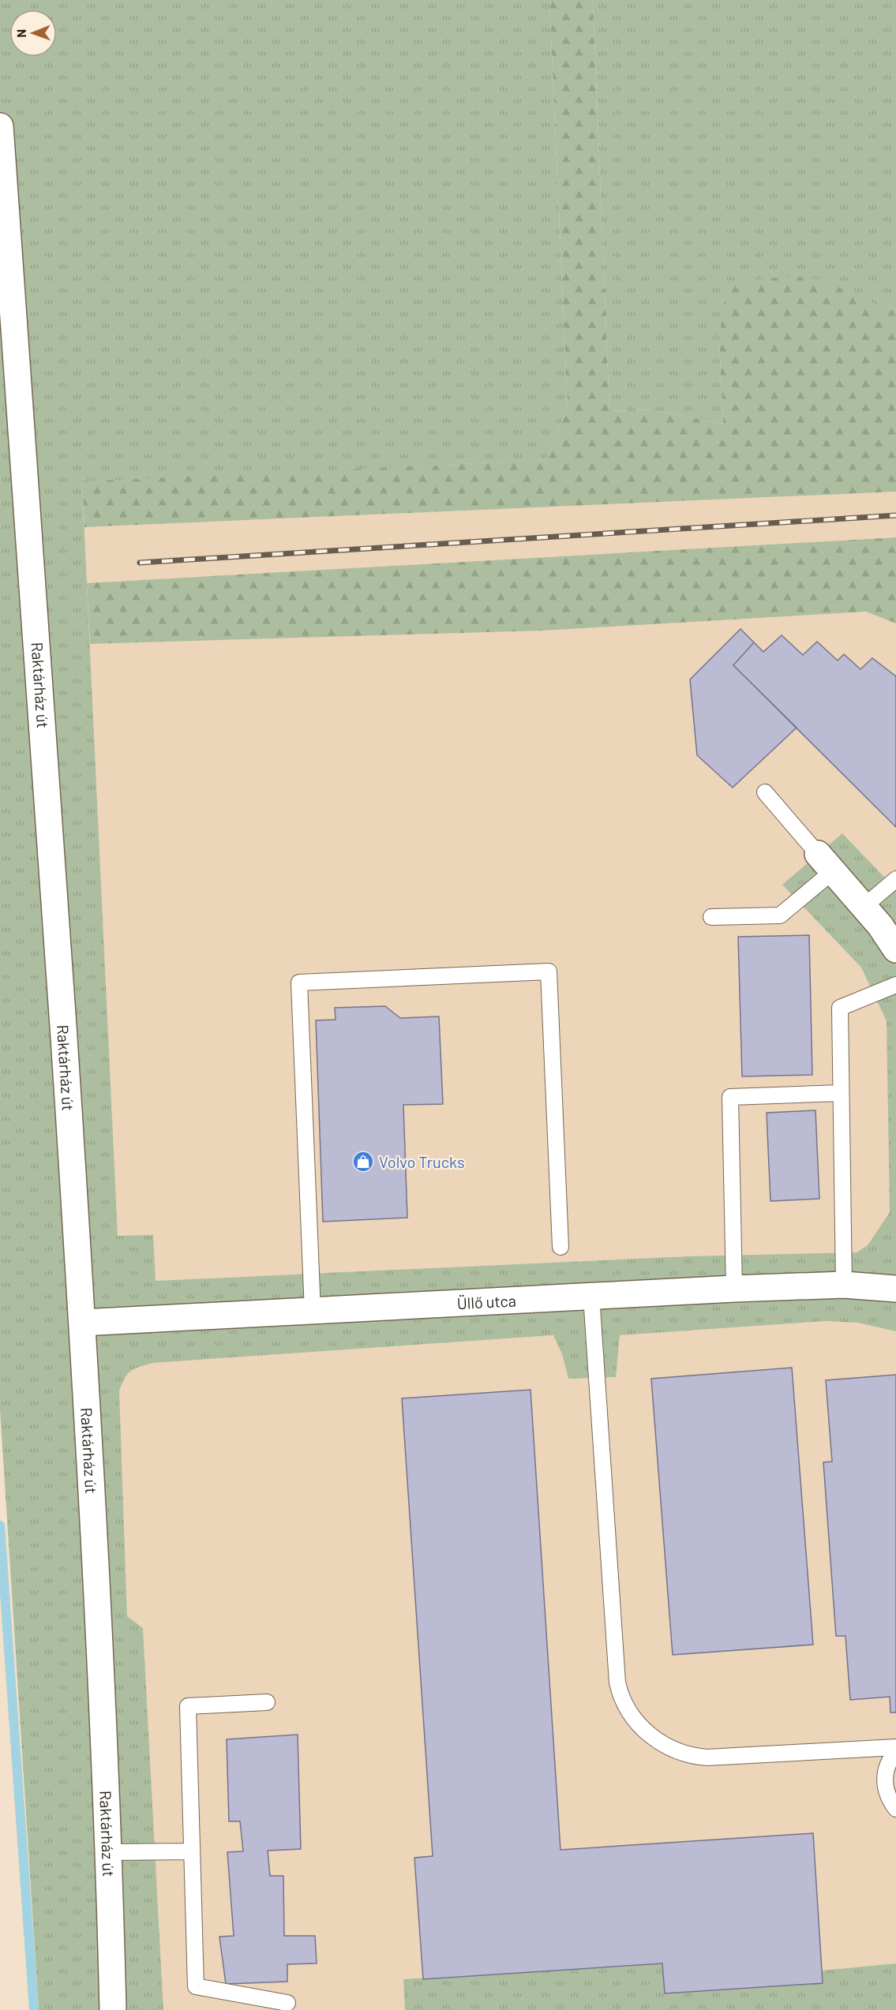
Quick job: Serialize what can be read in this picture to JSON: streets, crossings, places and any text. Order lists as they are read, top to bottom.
{
  "streets": {
    "street": ["Raktárház út", "Üllő utca"]
  },
  "crossings": [
    ["Raktárház út", "Üllő utca"]
  ],
  "places": {
    "shop": ["Volvo Trucks"]
  },
  "north": "left"
}
